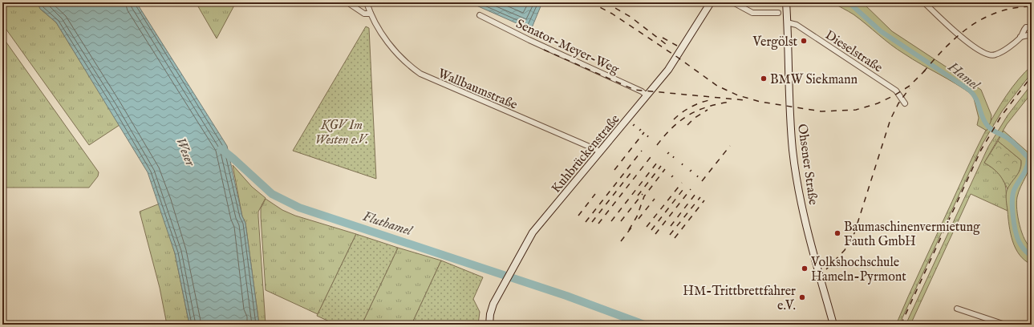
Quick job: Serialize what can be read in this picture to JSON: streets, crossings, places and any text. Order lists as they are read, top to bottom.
{
  "streets": {
    "street": [
      "Senator-Meyer-Weg",
      "Dieselstraße",
      "Wallbaumstraße",
      "Kuhbrückenstraße",
      "Ohsener Straße"
    ]
  },
  "crossings": [
    ["Senator-Meyer-Weg", "Kuhbrückenstraße"],
    ["Dieselstraße", "Ohsener Straße"],
    ["Wallbaumstraße", "Kuhbrückenstraße"]
  ],
  "water": ["Hamel", "Weser", "Fluthamel"],
  "parks": ["KGV Im Westen e.V."],
  "places": [
    "Vergölst",
    "BMW Siekmann",
    "Baumaschinenvermietung Fauth GmbH",
    "Volkshochschule Hameln-Pyrmont",
    "HM-Trittbrettfahrer e.V."
  ]
}
